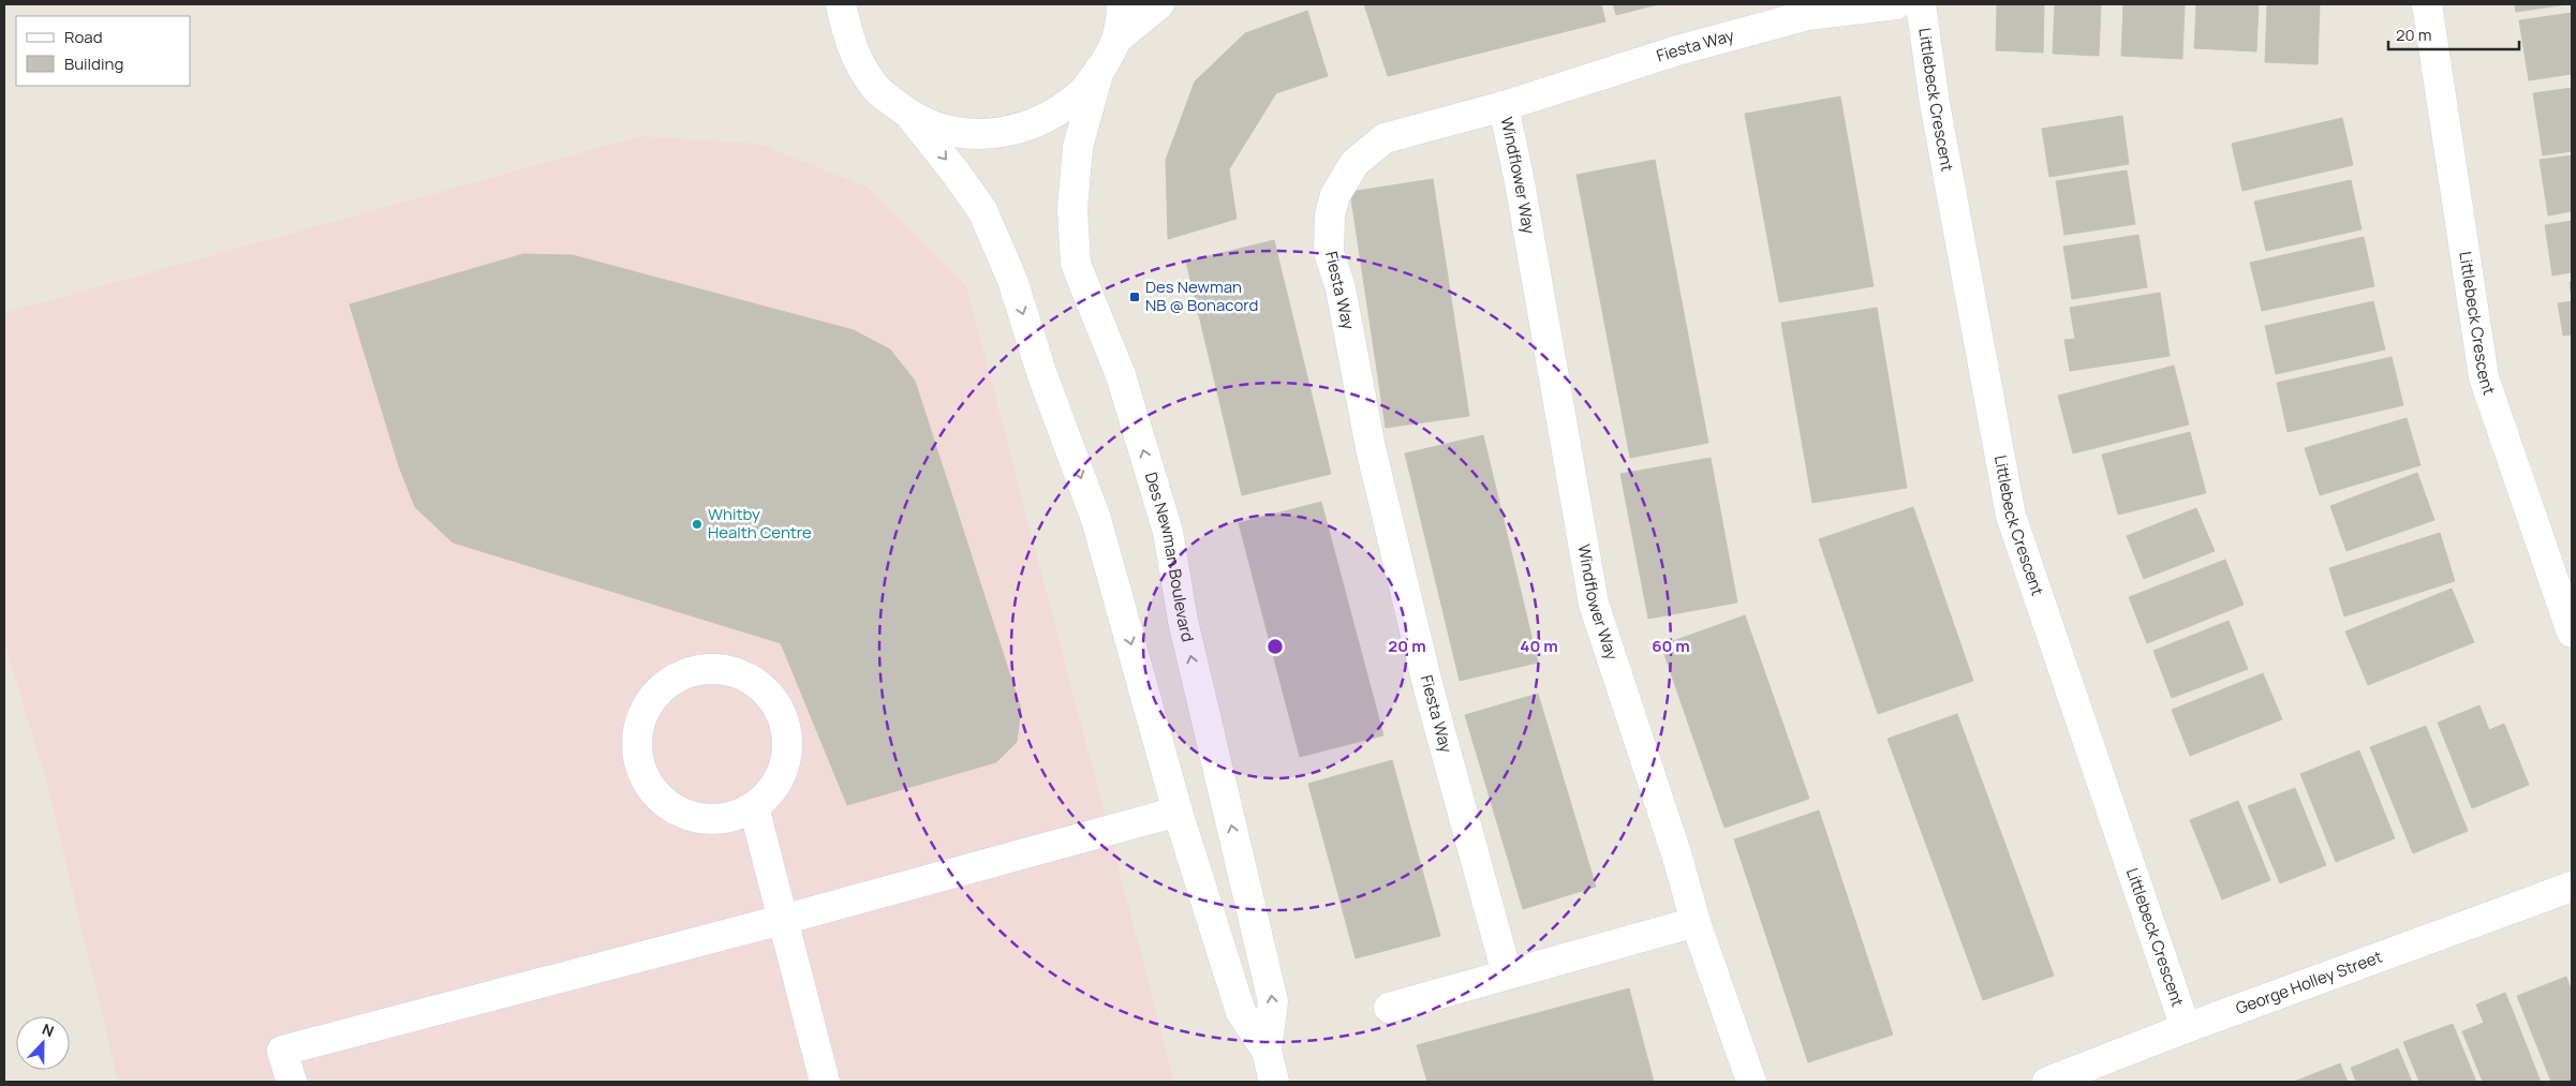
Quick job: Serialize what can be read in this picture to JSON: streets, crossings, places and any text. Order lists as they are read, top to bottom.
{
  "streets": {
    "street": [
      "Fiesta Way",
      "Littlebeck Crescent",
      "Windflower Way",
      "Des Newman Boulevard",
      "George Holley Street"
    ]
  },
  "crossings": [
    ["Fiesta Way", "Windflower Way"],
    ["Littlebeck Crescent", "George Holley Street"]
  ],
  "places": {
    "transit": ["Des Newman NB @ Bonacord"],
    "other": ["Whitby Health Centre"]
  },
  "legend": ["Road", "Building"],
  "scale_bar": "20 m",
  "north": "top",
  "rings": ["20 m", "40 m", "60 m"]
}
